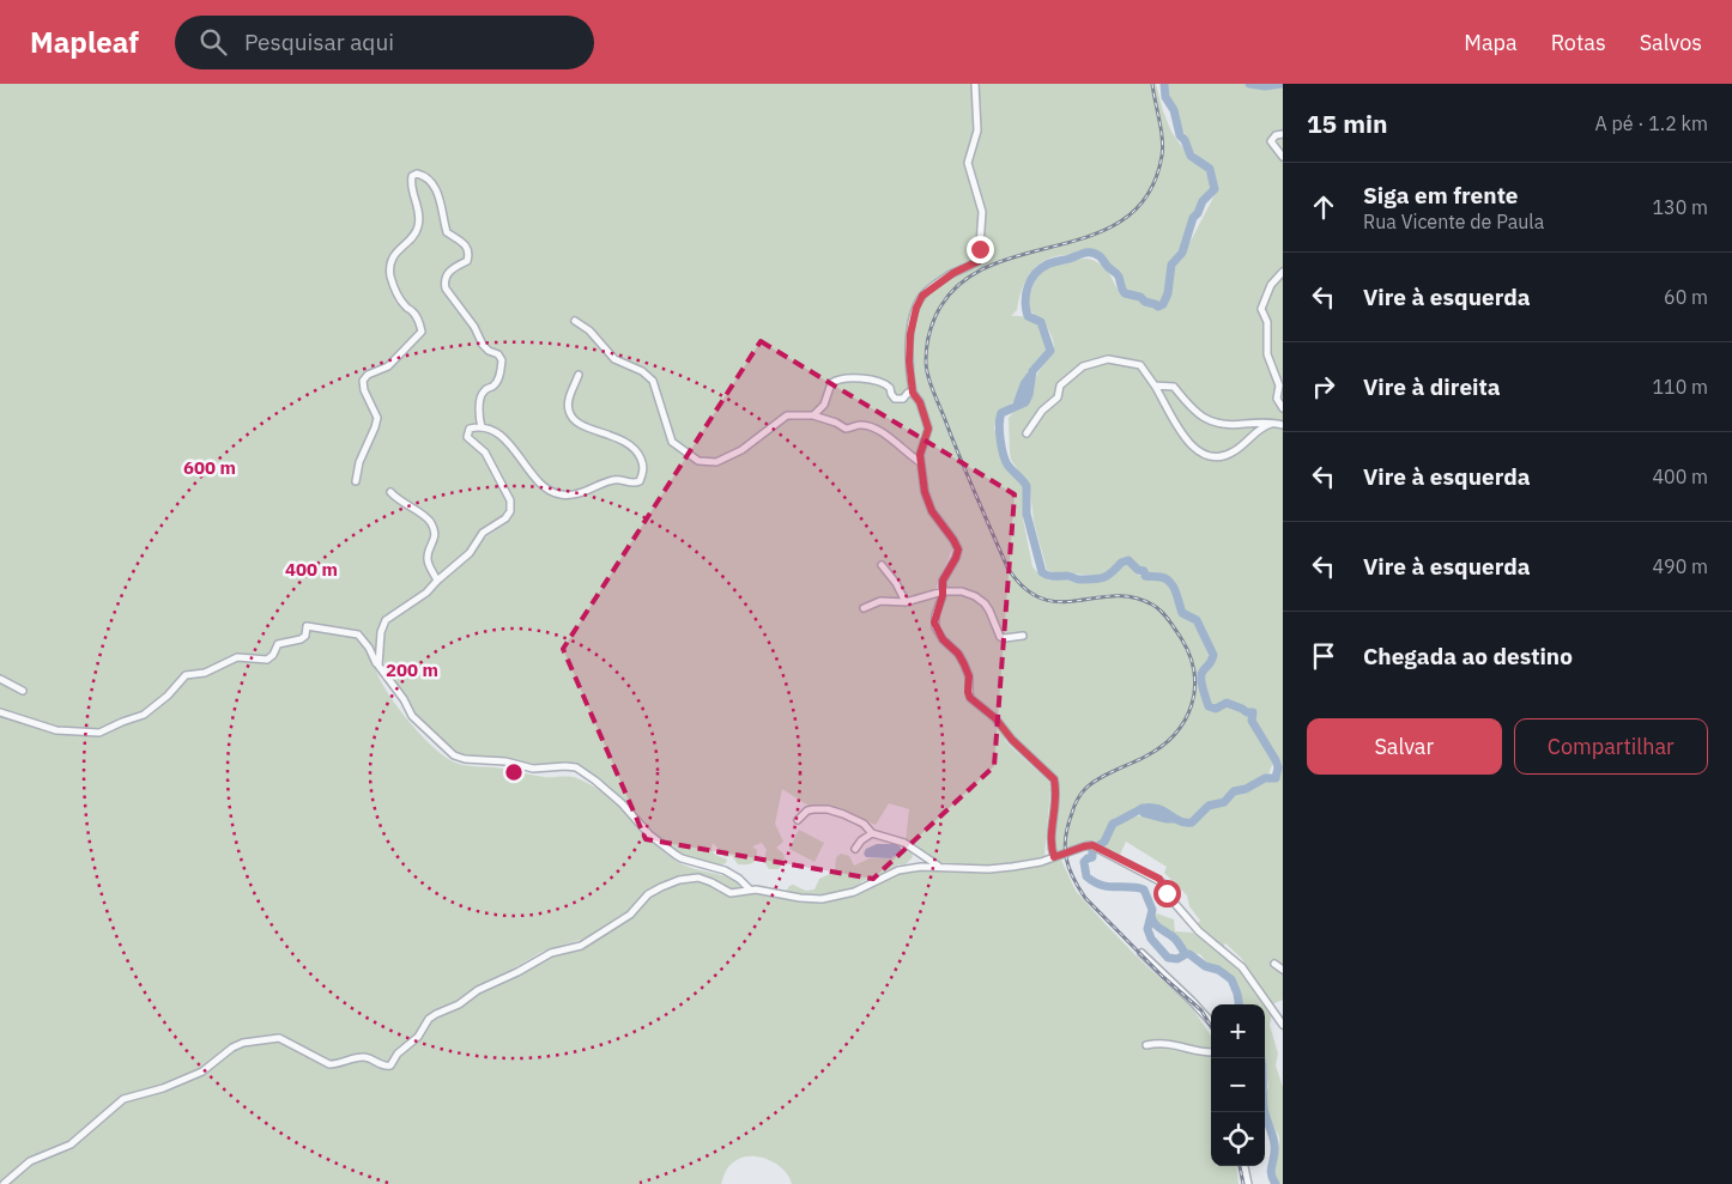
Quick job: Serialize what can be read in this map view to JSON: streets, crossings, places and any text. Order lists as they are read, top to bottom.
{
  "page": {
    "header": "Mapleaf",
    "search": "Pesquisar aqui",
    "nav": ["Mapa", "Rotas", "Salvos"],
    "heading": ["15 min", "A pé · 1.2 km"],
    "list": [
      ["Siga em frente", "Rua Vicente de Paula", "130 m"],
      ["Vire à esquerda", "60 m"],
      ["Vire à direita", "110 m"],
      ["Vire à esquerda", "400 m"],
      ["Vire à esquerda", "490 m"],
      "Chegada ao destino"
    ],
    "buttons": ["Salvar", "Compartilhar"],
    "map_buttons": ["+", "−"]
  },
  "rings": ["600 m", "400 m", "200 m"]
}
